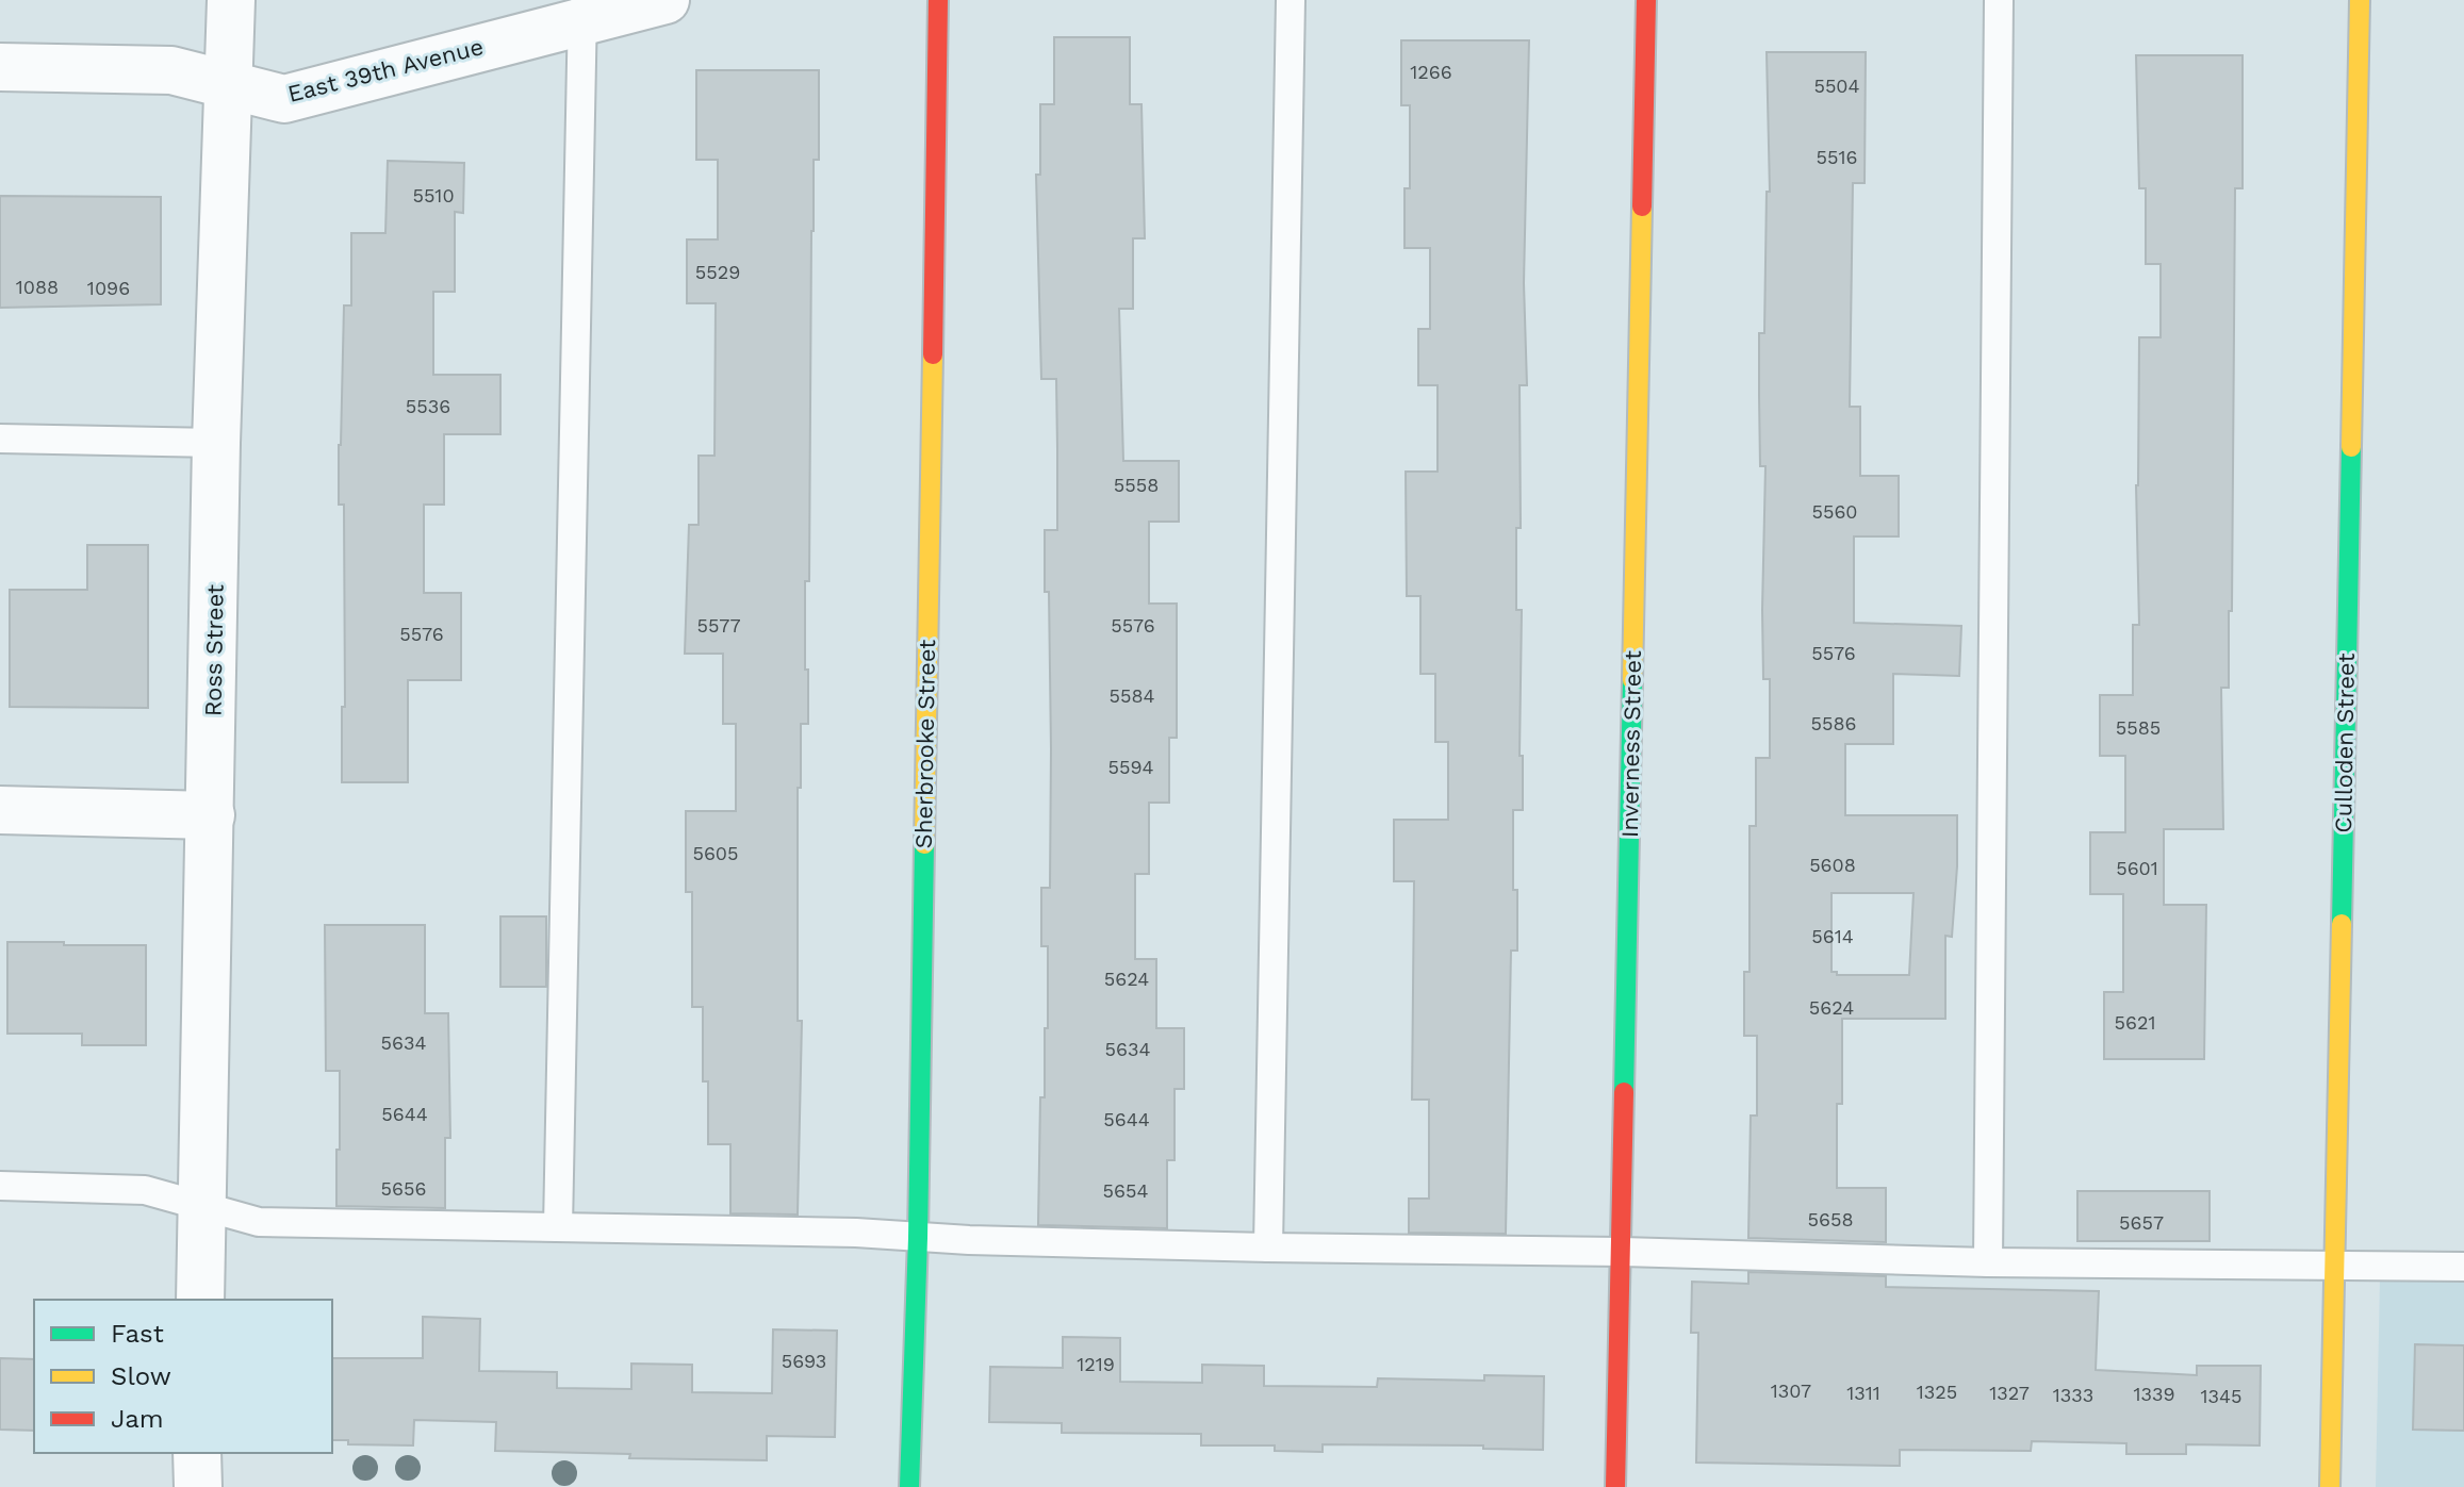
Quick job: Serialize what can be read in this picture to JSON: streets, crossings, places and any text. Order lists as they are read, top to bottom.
{
  "streets": {
    "street": [
      "East 39th Avenue",
      "Ross Street",
      "Culloden Street",
      "Sherbrooke Street",
      "Inverness Street"
    ]
  },
  "crossings": [
    ["East 39th Avenue", "Ross Street"]
  ],
  "house_numbers": [
    "1266",
    "5504",
    "5516",
    "5510",
    "5529",
    "1088",
    "1096",
    "5536",
    "5558",
    "5560",
    "5577",
    "5576",
    "5576",
    "5576",
    "5584",
    "5586",
    "5585",
    "5594",
    "5605",
    "5608",
    "5601",
    "5614",
    "5624",
    "5624",
    "5621",
    "5634",
    "5634",
    "5644",
    "5644",
    "5656",
    "5654",
    "5658",
    "5657",
    "5693",
    "1219",
    "1307",
    "1325",
    "1311",
    "1327",
    "1339",
    "1333",
    "1345"
  ],
  "legend": ["Fast", "Slow", "Jam"]
}
